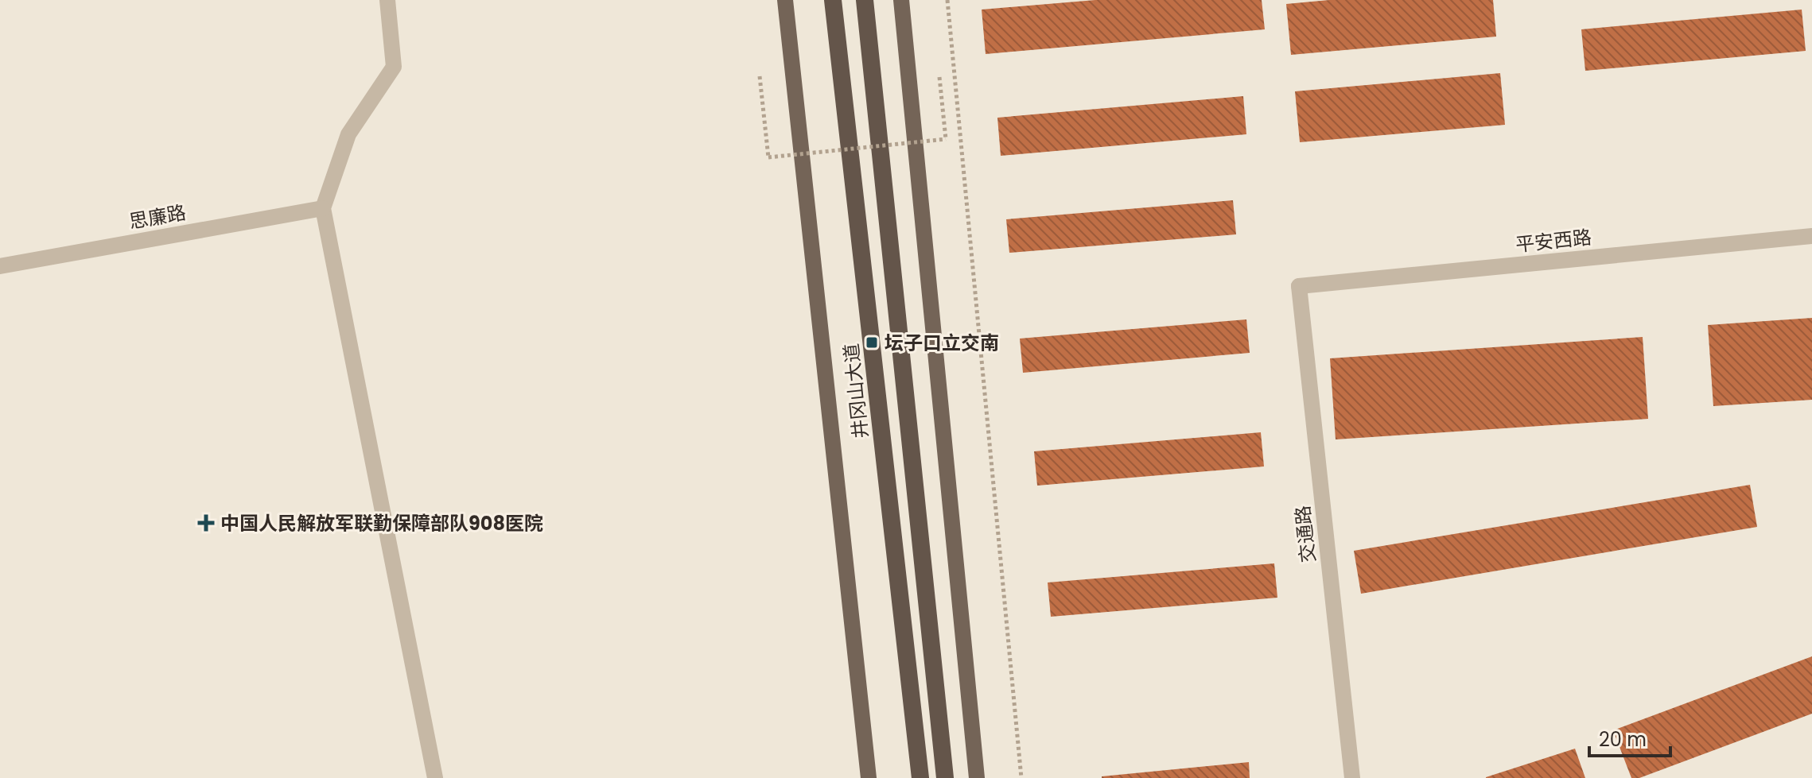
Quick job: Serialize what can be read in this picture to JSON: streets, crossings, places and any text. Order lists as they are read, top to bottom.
{
  "streets": {
    "highway": ["井冈山大道"],
    "street": ["思廉路", "平安西路", "交通路"]
  },
  "crossings": [
    ["平安西路", "交通路"]
  ],
  "places": {
    "transit": ["坛子口立交南"],
    "health": ["中国人民解放军联勤保障部队908医院"]
  },
  "scale_bar": "20 m"
}
